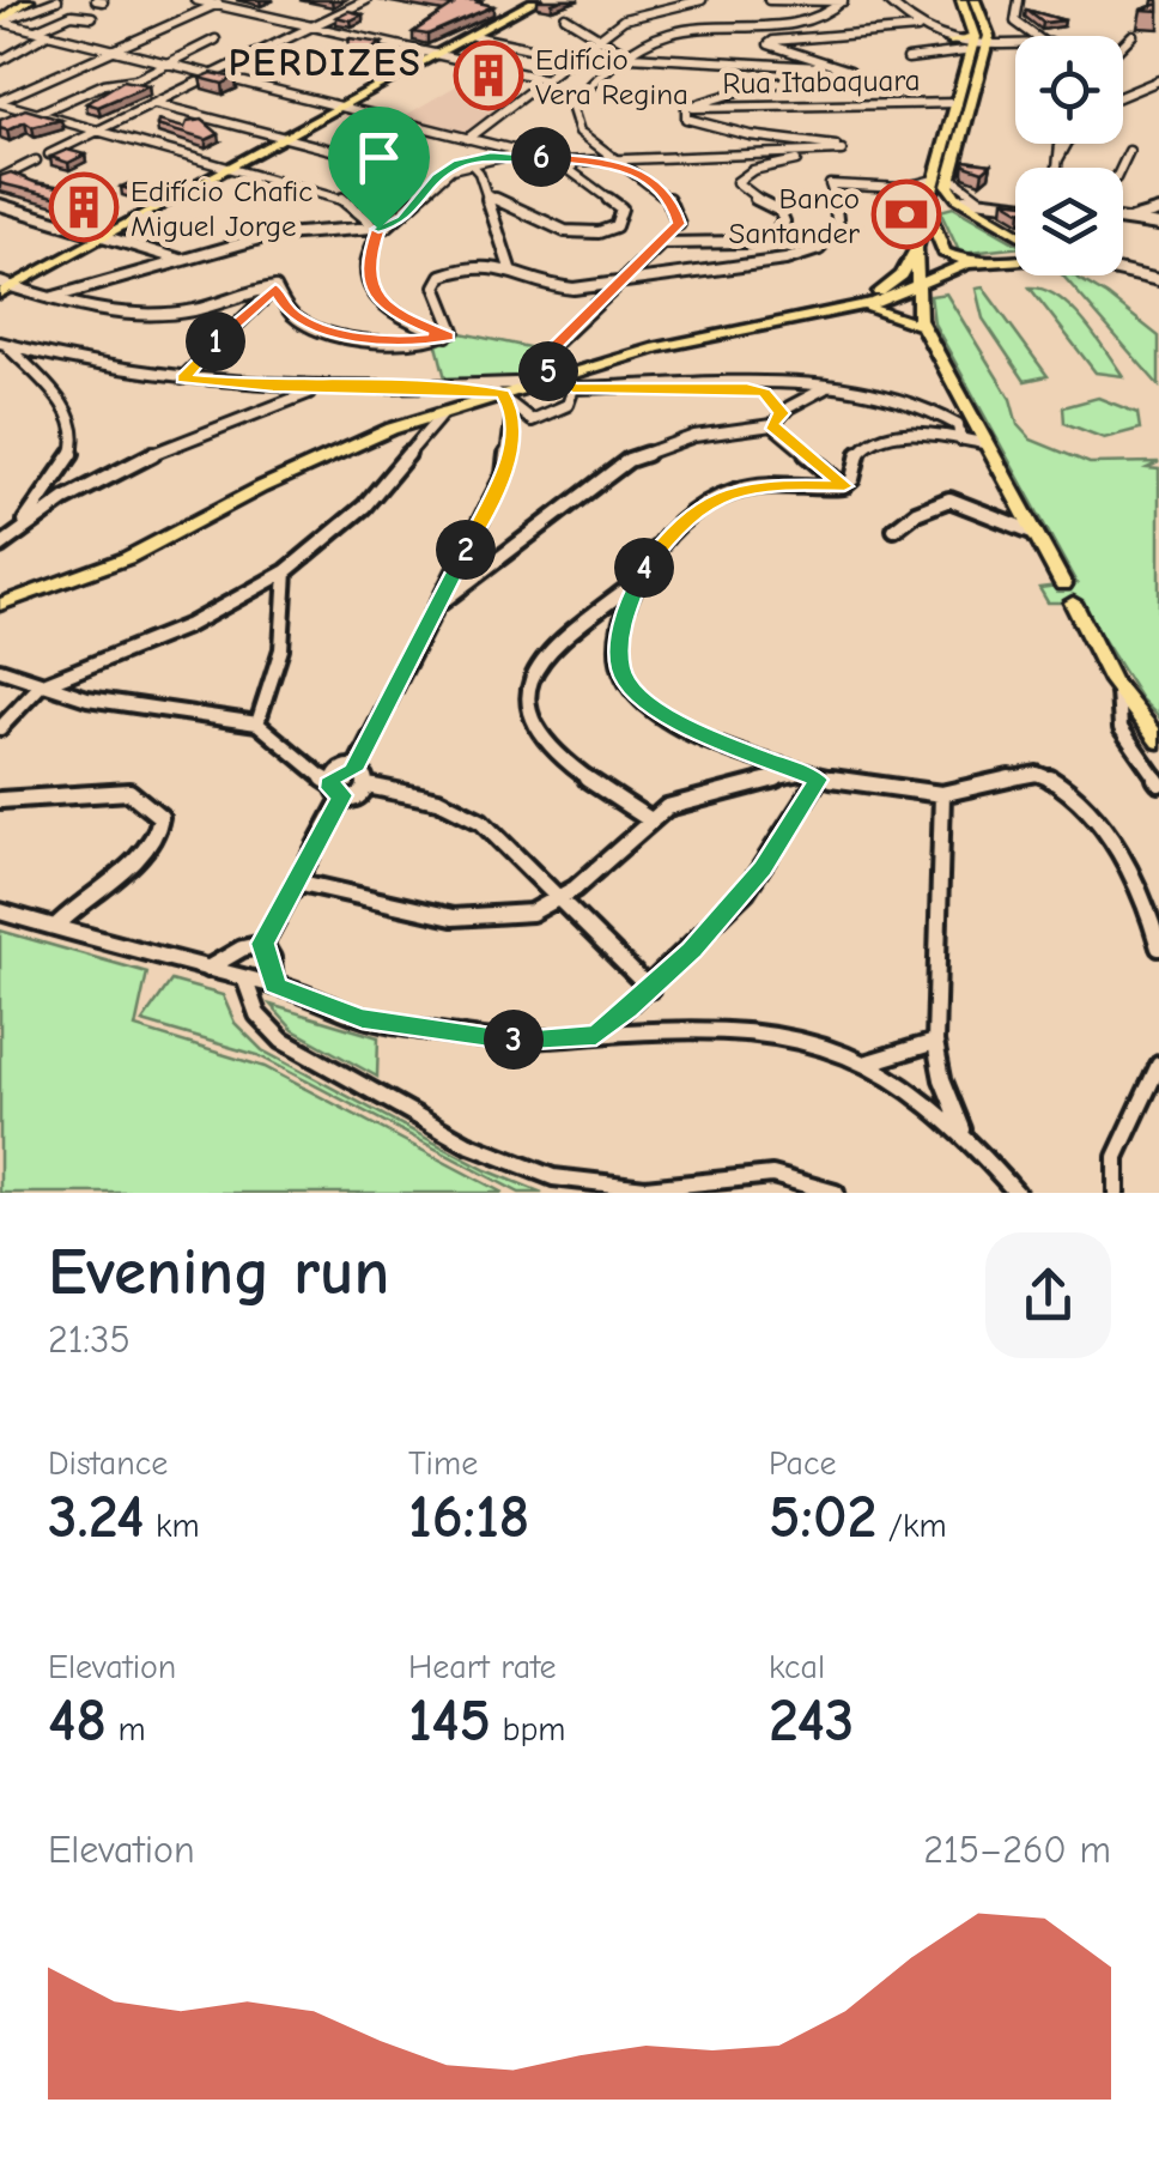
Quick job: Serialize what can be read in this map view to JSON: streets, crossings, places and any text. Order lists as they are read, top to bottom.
{
  "streets": {
    "street": ["Rua Itabaquara"]
  },
  "districts": ["PERDIZES"],
  "places": {
    "building": ["Edifício Vera Regina", "Edifício Chafic Miguel Jorge"],
    "bank": ["Banco Santander"]
  },
  "page": {
    "pins": [
      "6",
      "1",
      "5",
      "2",
      "4",
      "3"
    ],
    "heading": ["Evening run", "21:35"],
    "stats": [
      ["Distance", "3.24 km"],
      ["Time", "16:18"],
      ["Pace", "5:02 /km"],
      ["Elevation", "48 m"],
      ["Heart rate", "145 bpm"],
      ["kcal", "243"]
    ],
    "chart": ["Elevation", "215–260 m"]
  }
}
